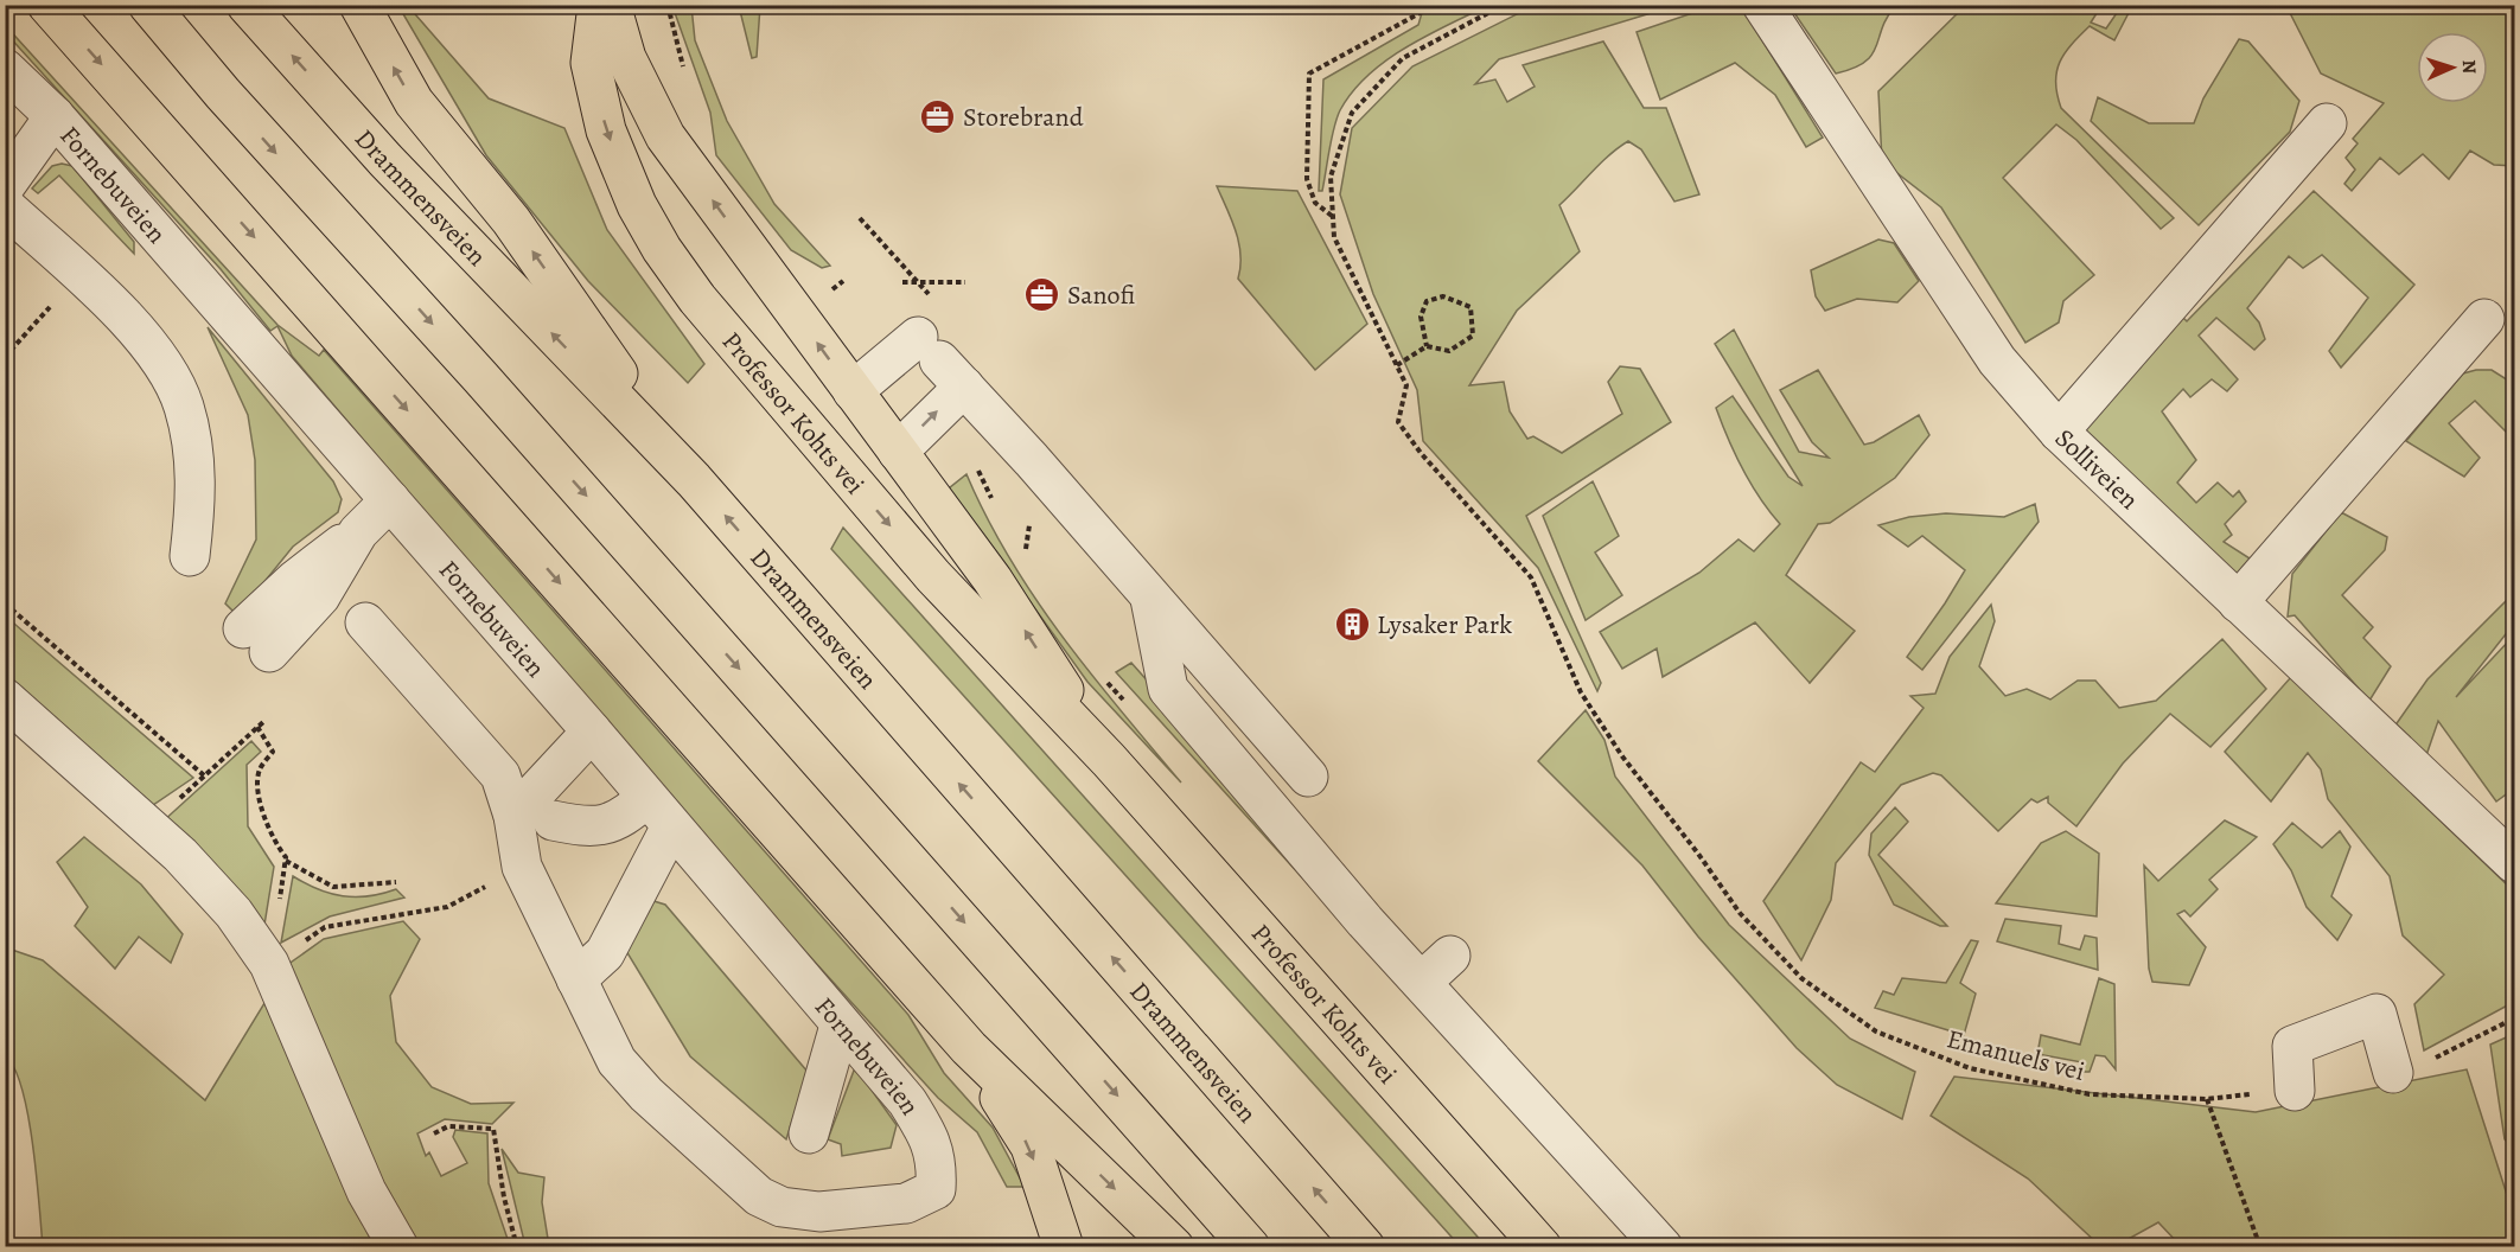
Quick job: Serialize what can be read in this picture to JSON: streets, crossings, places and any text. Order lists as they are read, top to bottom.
{
  "streets": {
    "main road": ["Drammensveien", "Professor Kohts vei"],
    "street": ["Fornebuveien", "Solliveien"],
    "path": ["Emanuels vei"]
  },
  "places": {
    "office": ["Storebrand", "Sanofi"],
    "building": ["Lysaker Park"]
  },
  "north": "right"
}
